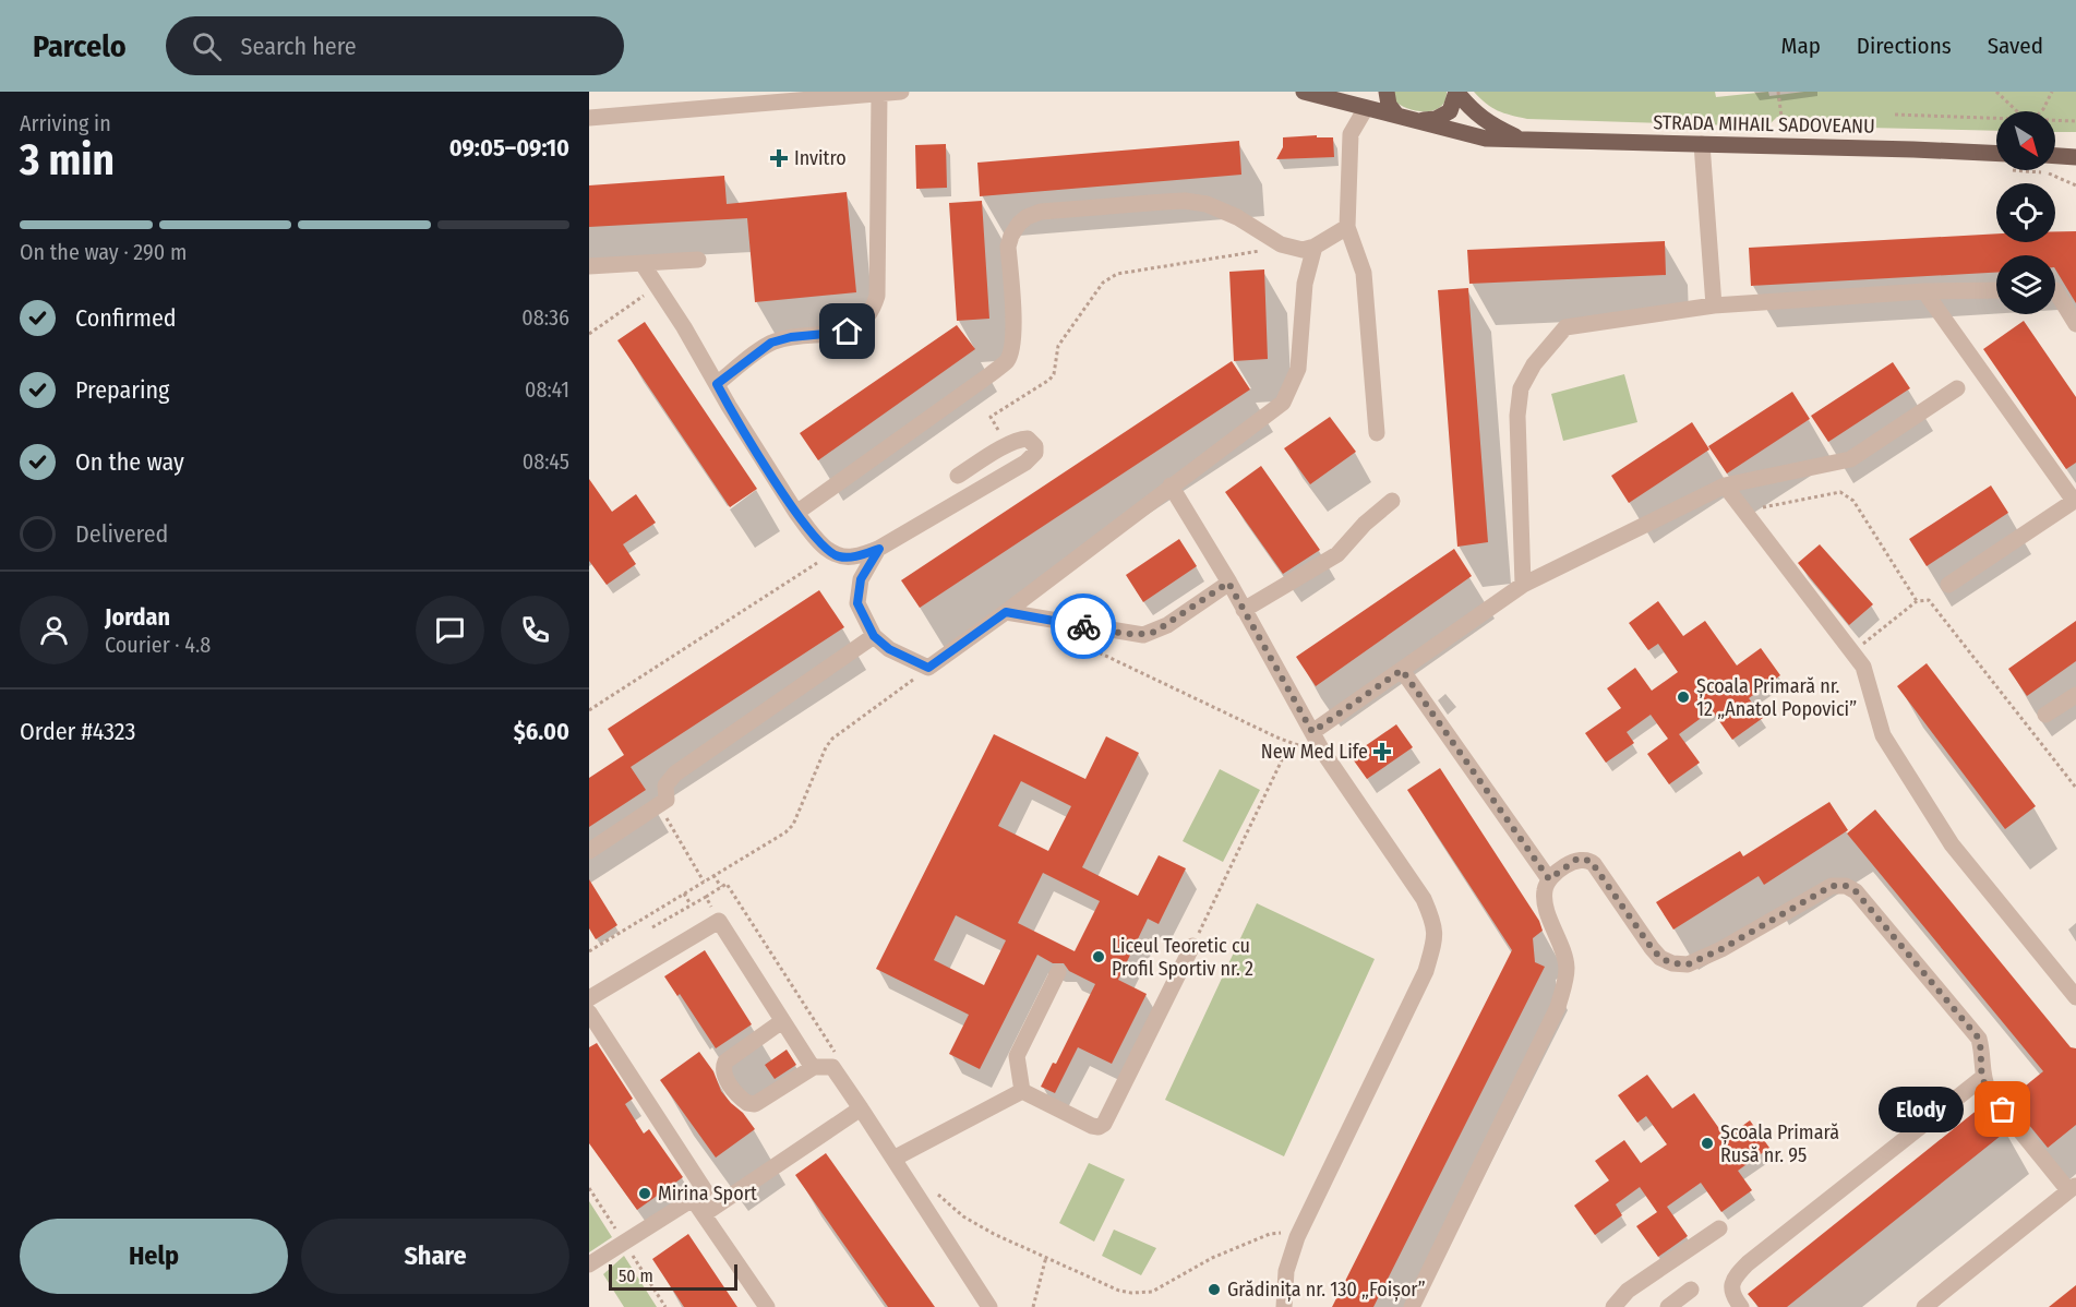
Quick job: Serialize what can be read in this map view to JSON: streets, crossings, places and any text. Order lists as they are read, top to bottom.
{
  "streets": {
    "main road": ["STRADA MIHAIL SADOVEANU"]
  },
  "places": {
    "health": ["Invitro", "New Med Life"],
    "other": [
      "Școala Primară nr. 12 „Anatol Popovici”",
      "Liceul Teoretic cu Profil Sportiv nr. 2",
      "Elody",
      "Școala Primară Rusă nr. 95",
      "Mirina Sport",
      "Grădinița nr. 130 „Foișor”"
    ]
  },
  "scale_bar": "50 m",
  "north": "bottom right",
  "page": {
    "header": "Parcelo",
    "search": "Search here",
    "nav": ["Map", "Directions", "Saved"],
    "heading": ["3 min", "Arriving in", "09:05–09:10"],
    "panel": [
      "Jordan",
      "Courier · 4.8",
      "Order #4323",
      "$6.00"
    ],
    "bar": "On the way · 290 m",
    "list": [
      ["Confirmed", "08:36"],
      ["Preparing", "08:41"],
      ["On the way", "08:45"],
      "Delivered"
    ],
    "bubble": "Elody",
    "buttons": ["Help", "Share"],
    "scale": "50 m"
  }
}
